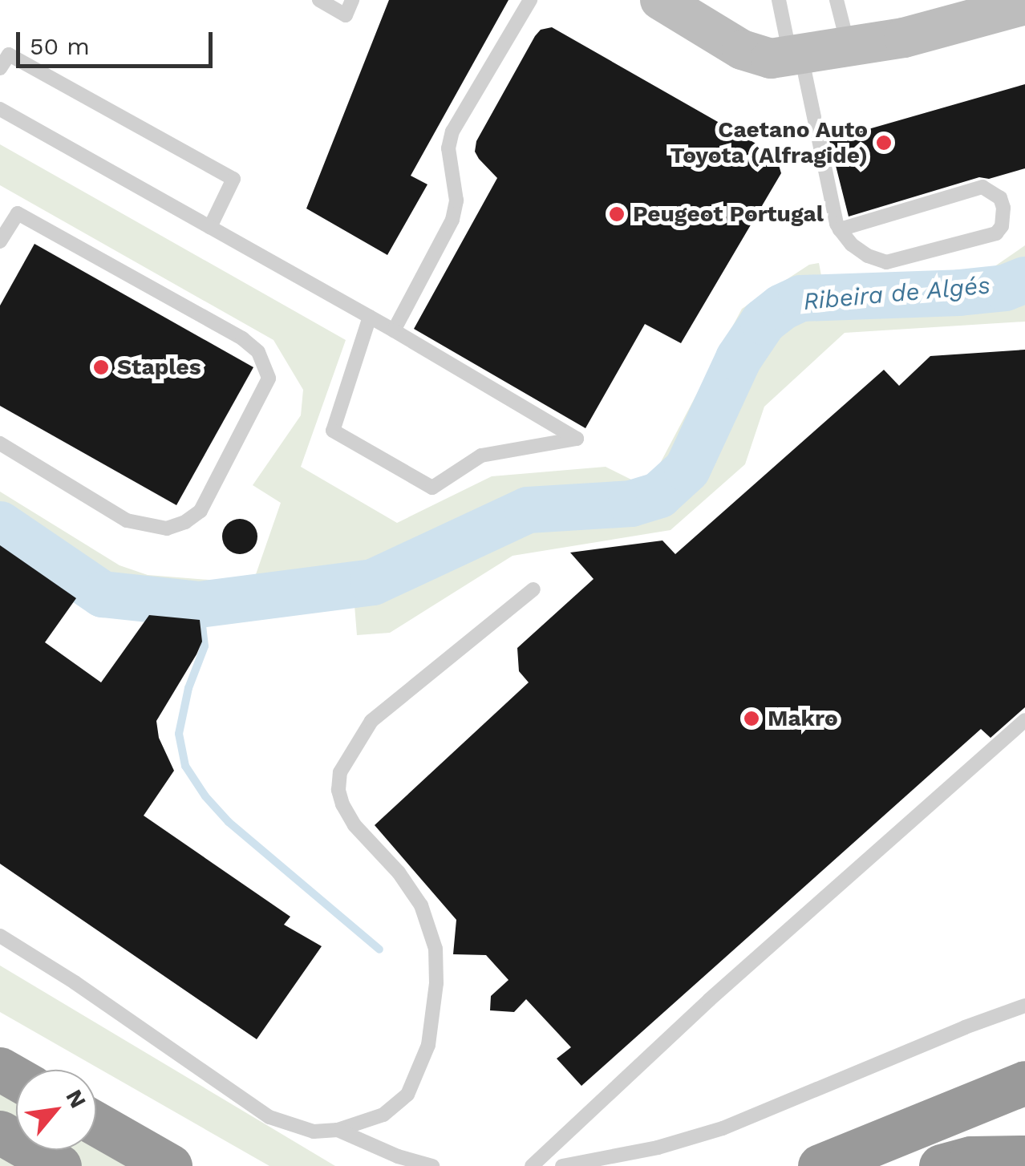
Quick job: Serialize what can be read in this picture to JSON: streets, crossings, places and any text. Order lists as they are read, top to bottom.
{
  "water": ["Ribeira de Algés"],
  "places": [
    "Caetano Auto Toyota (Alfragide)",
    "Peugeot Portugal",
    "Staples",
    "Makro"
  ],
  "scale_bar": "50 m",
  "north": "top right"
}
